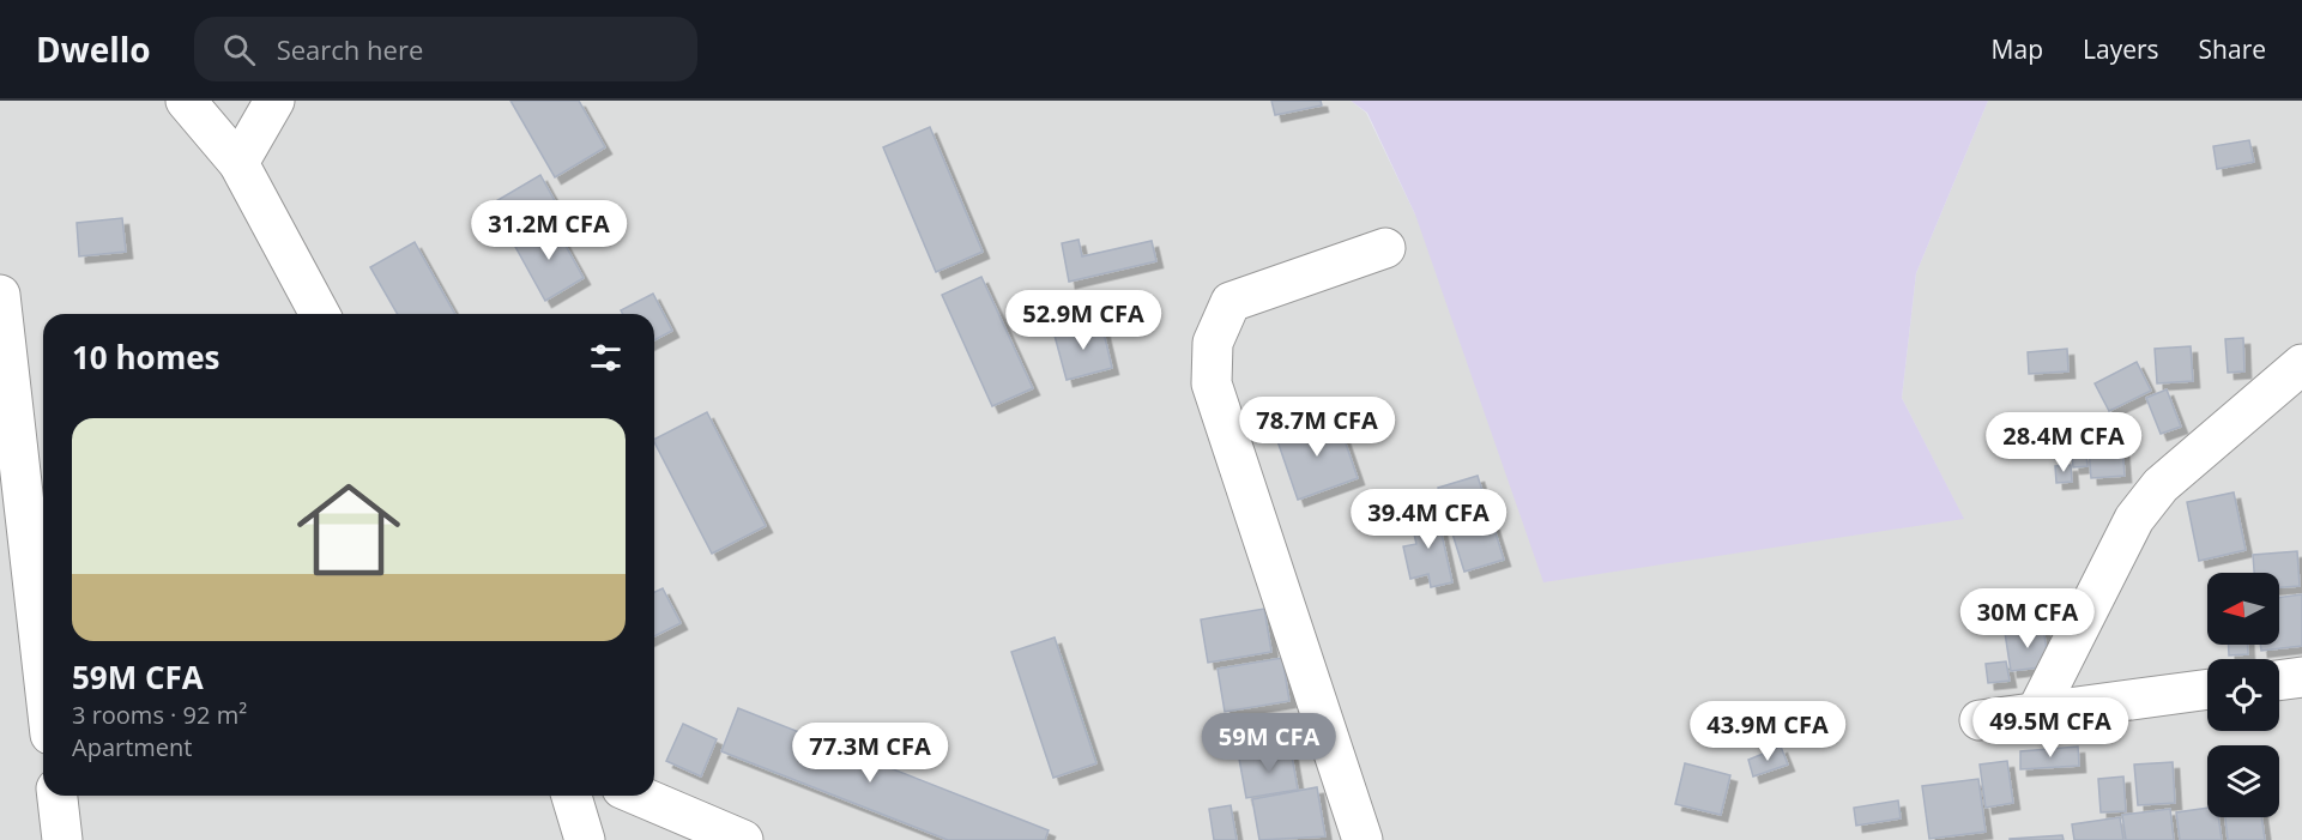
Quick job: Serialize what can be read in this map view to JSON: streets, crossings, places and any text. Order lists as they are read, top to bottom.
{
  "north": "left",
  "page": {
    "header": "Dwello",
    "search": "Search here",
    "nav": ["Map", "Layers", "Share"],
    "price": [
      "31.2M CFA",
      "52.9M CFA",
      "78.7M CFA",
      "28.4M CFA",
      "39.4M CFA",
      "30M CFA",
      "49.5M CFA",
      "43.9M CFA",
      "59M CFA",
      "77.3M CFA"
    ],
    "heading": "10 homes",
    "list": [
      {
        "name": "59M CFA",
        "note": "3 rooms · 92 m² · Apartment"
      }
    ]
  }
}
